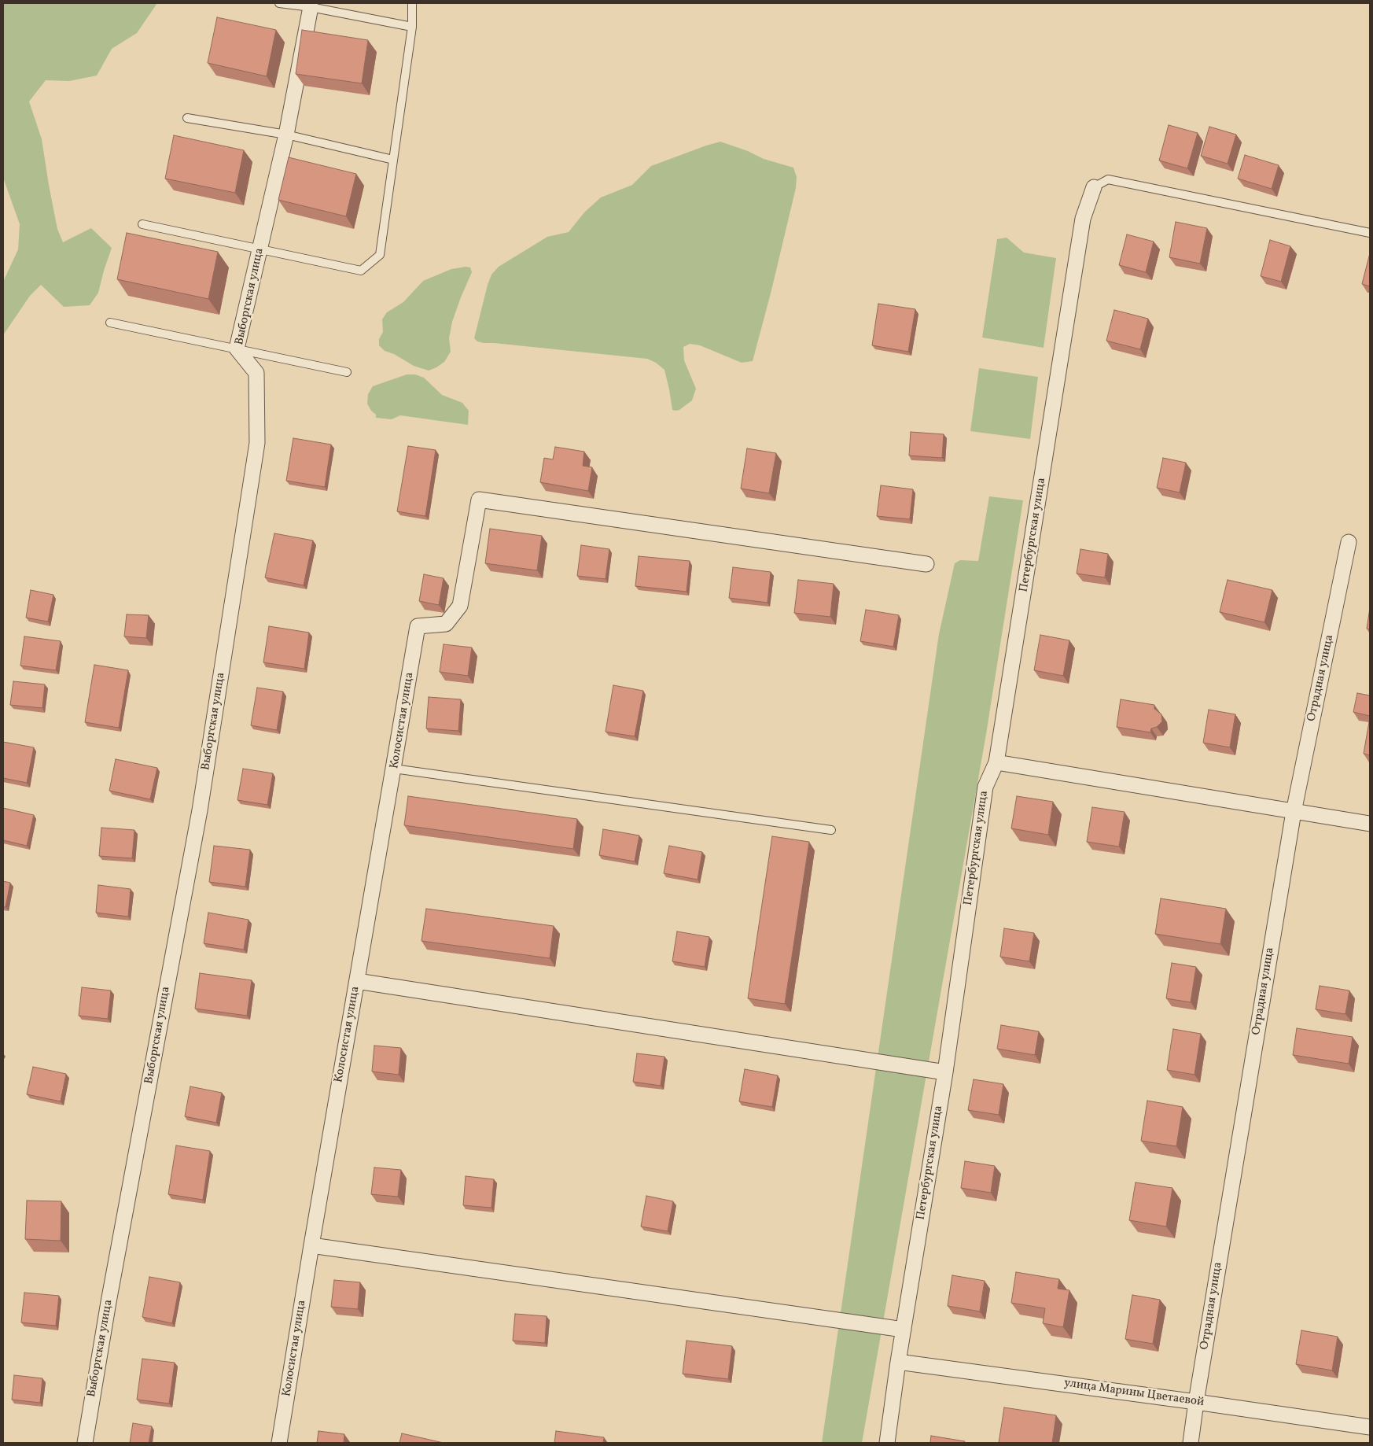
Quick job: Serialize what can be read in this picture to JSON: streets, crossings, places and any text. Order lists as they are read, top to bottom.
{
  "streets": {
    "street": [
      "Выборгская улица",
      "Петербургская улица",
      "Отрадная улица",
      "Колосистая улица",
      "улица Марины Цветаевой"
    ]
  },
  "crossings": [
    ["Петербургская улица", "улица Марины Цветаевой"],
    ["Отрадная улица", "улица Марины Цветаевой"]
  ]
}
